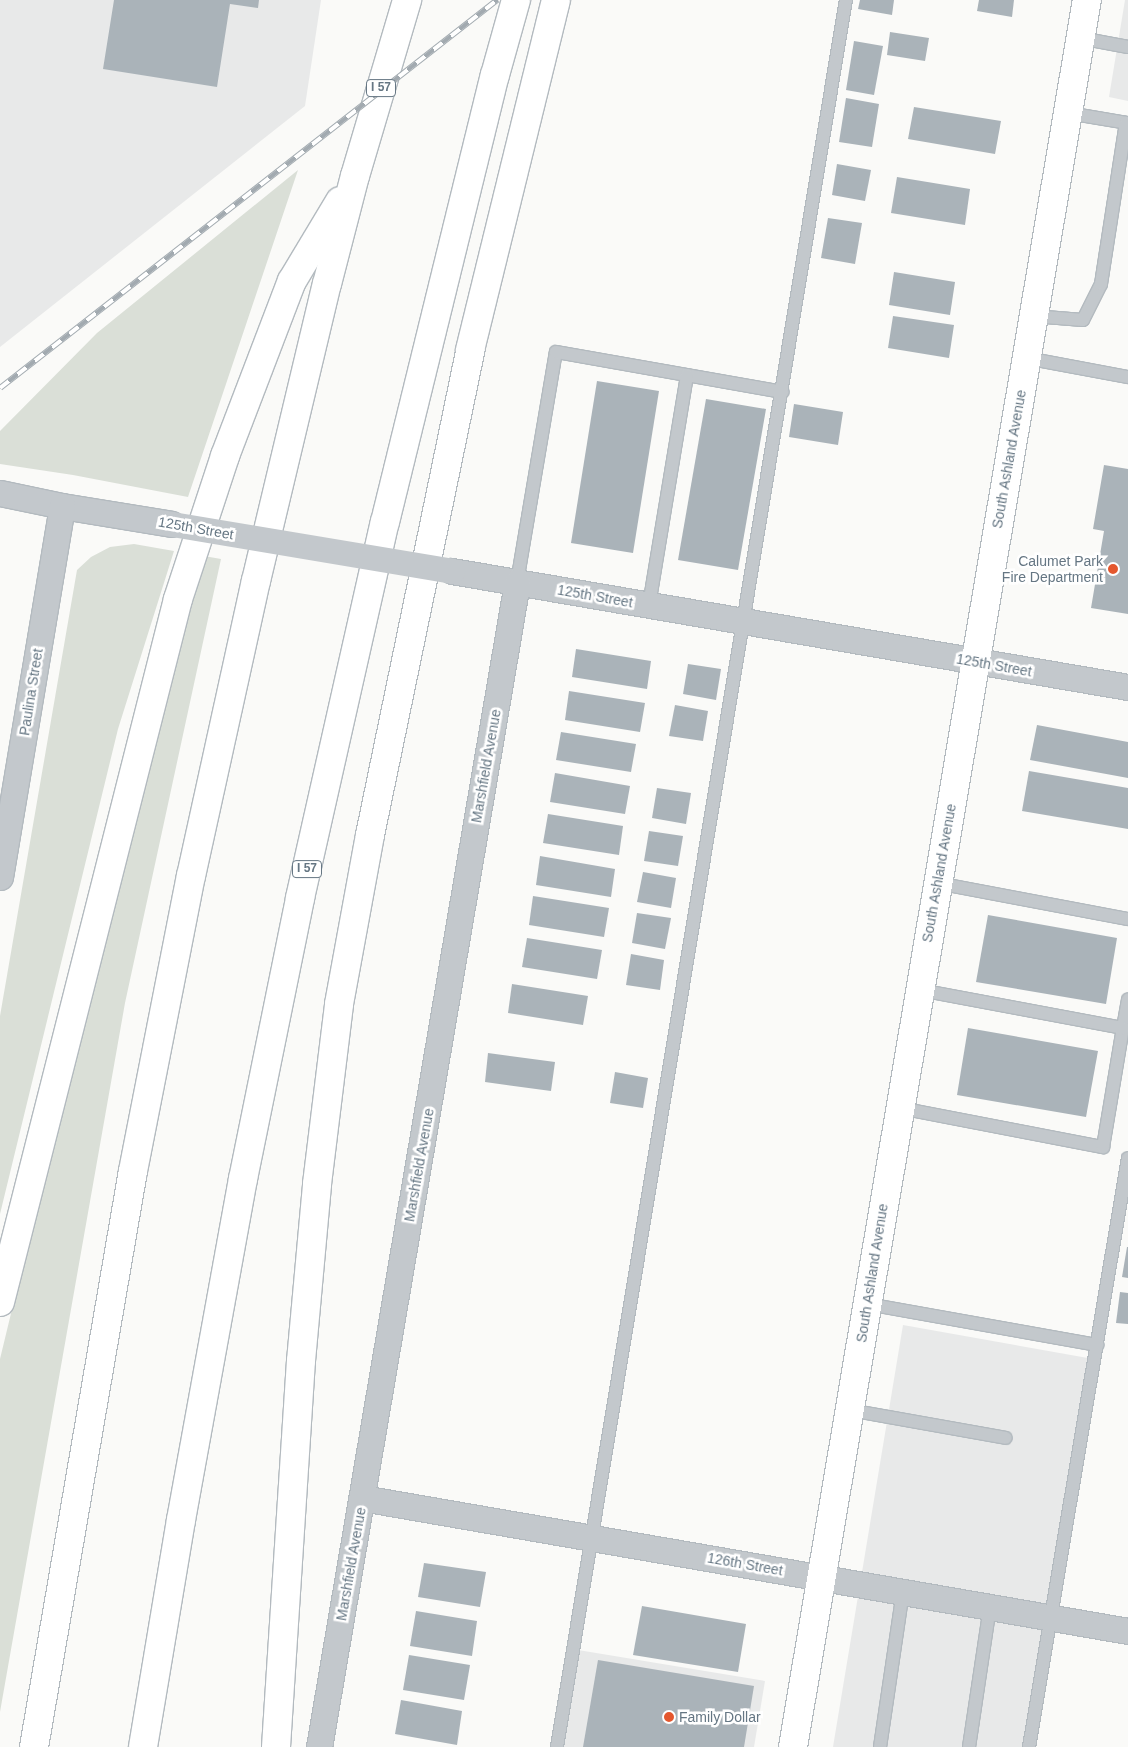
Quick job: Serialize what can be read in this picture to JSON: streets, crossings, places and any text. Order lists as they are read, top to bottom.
{
  "streets": {
    "main road": ["I 57", "South Ashland Avenue"],
    "street": [
      "125th Street",
      "Paulina Street",
      "Marshfield Avenue",
      "126th Street"
    ]
  },
  "crossings": [
    ["South Ashland Avenue", "125th Street"],
    ["South Ashland Avenue", "126th Street"],
    ["125th Street", "Paulina Street"],
    ["125th Street", "Marshfield Avenue"],
    ["Marshfield Avenue", "126th Street"]
  ],
  "places": ["Calumet Park Fire Department", "Family Dollar"]
}
